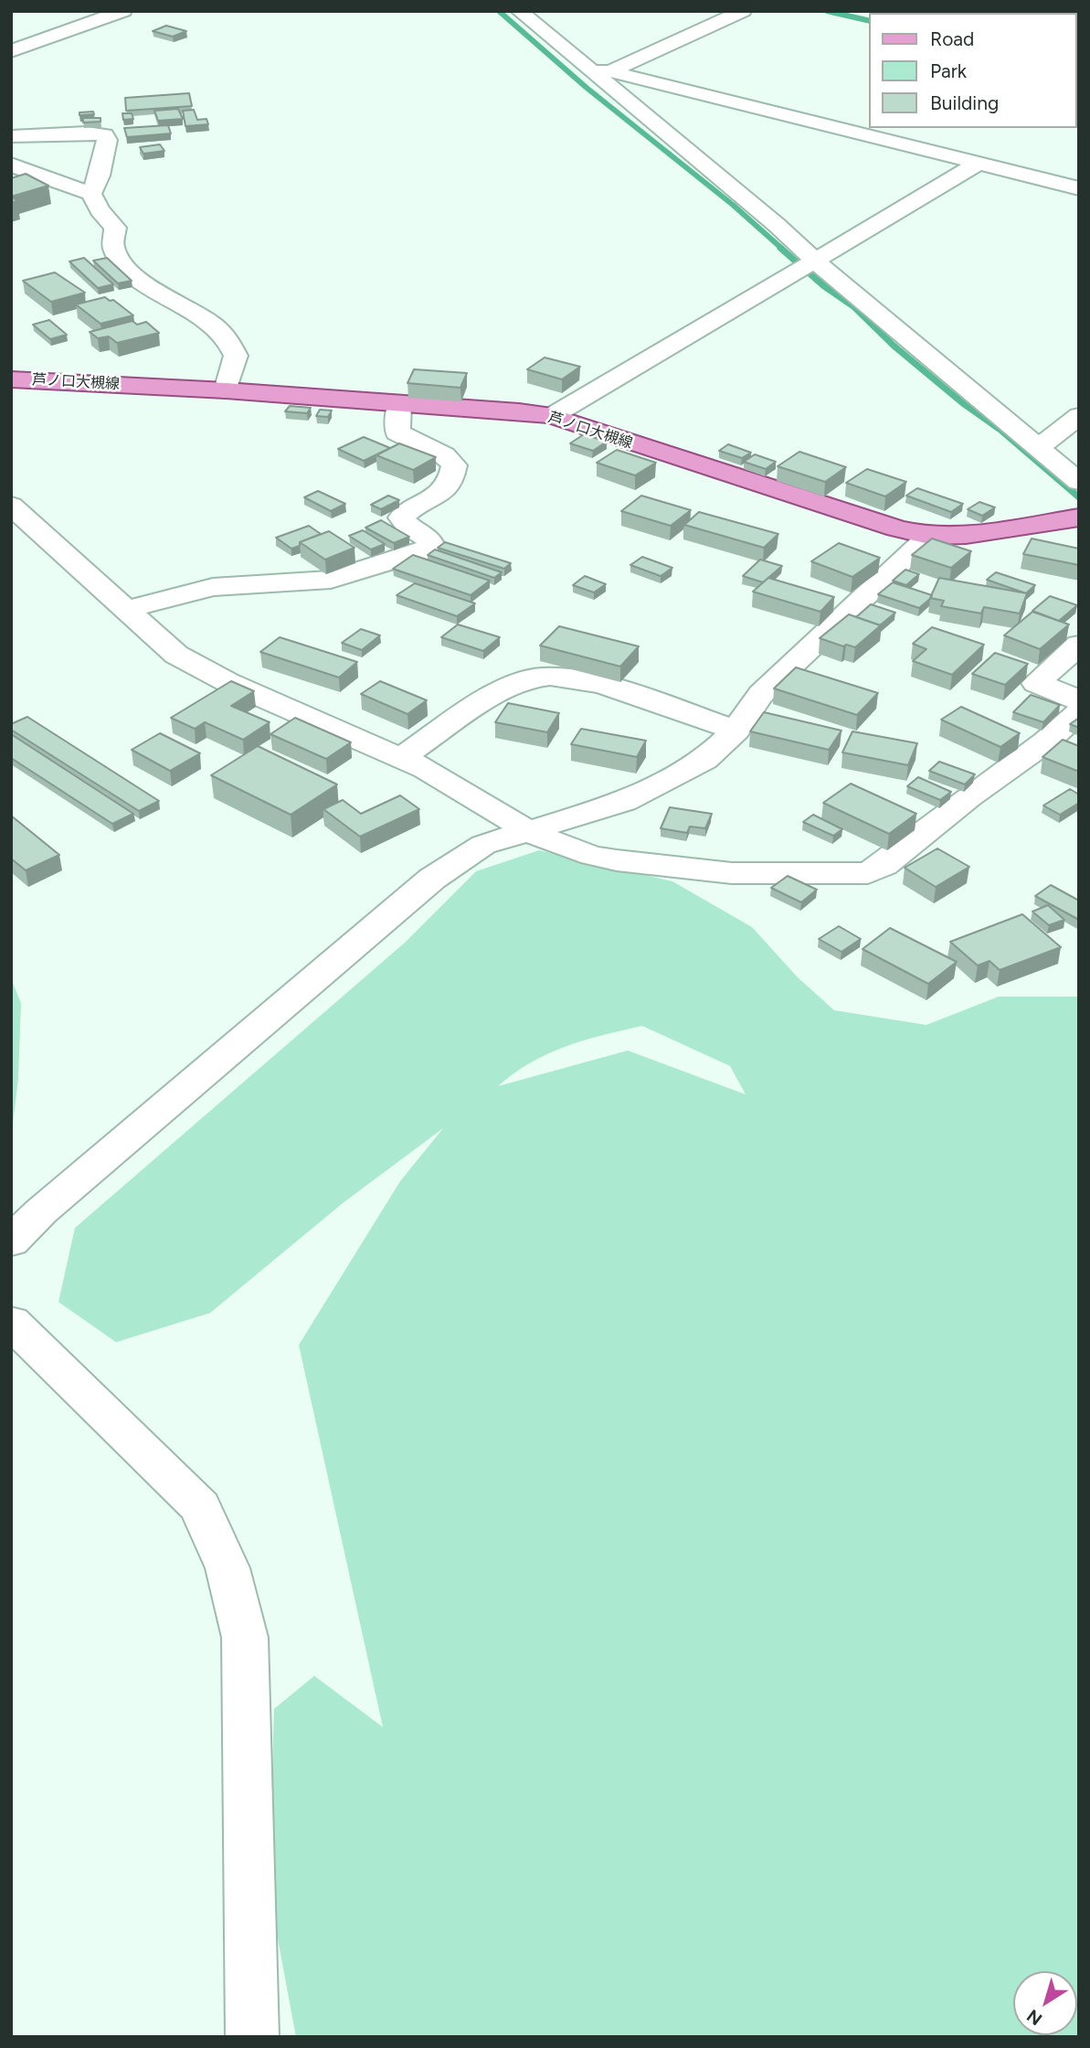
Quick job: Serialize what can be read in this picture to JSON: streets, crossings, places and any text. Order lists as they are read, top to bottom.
{
  "streets": {
    "main road": ["芦ノ口大槻線"]
  },
  "legend": ["Road", "Park", "Building"],
  "north": "bottom left"
}
